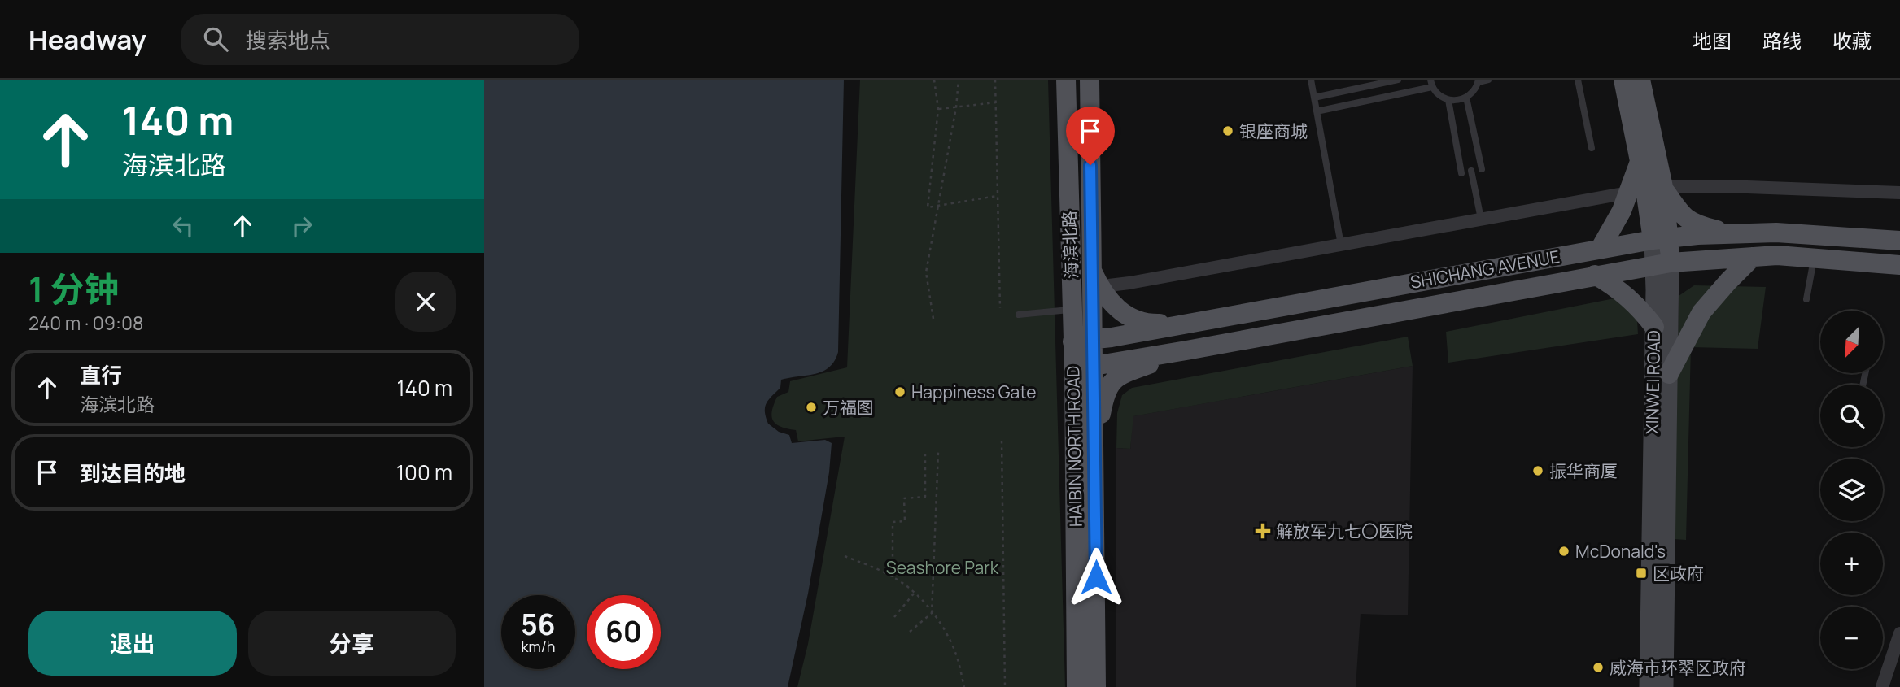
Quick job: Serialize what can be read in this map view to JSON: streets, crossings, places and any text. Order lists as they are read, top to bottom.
{
  "streets": {
    "main road": [
      "海滨北路",
      "SHICHANG AVENUE",
      "XINWEI ROAD",
      "HAIBIN NORTH ROAD"
    ]
  },
  "crossings": [
    ["海滨北路", "SHICHANG AVENUE"],
    ["海滨北路", "HAIBIN NORTH ROAD"],
    ["SHICHANG AVENUE", "XINWEI ROAD"],
    ["SHICHANG AVENUE", "HAIBIN NORTH ROAD"]
  ],
  "parks": ["Seashore Park"],
  "places": {
    "other": [
      "银座商城",
      "Happiness Gate",
      "万福图",
      "振华商厦",
      "McDonald's",
      "威海市环翠区政府"
    ],
    "health": ["解放军九七〇医院"],
    "transit": ["区政府"]
  },
  "north": "bottom left",
  "page": {
    "header": "Headway",
    "search": "搜索地点",
    "nav": ["地图", "路线", "收藏"],
    "turn": ["140 m", "海滨北路"],
    "heading": ["1 分钟", "240 m · 09:08"],
    "map_buttons": ["+", "−"],
    "list": [
      {
        "name": "直行",
        "note": "海滨北路",
        "value": "140 m"
      },
      {
        "name": "到达目的地",
        "value": "100 m"
      }
    ],
    "speed": "56 km/h",
    "limit": "60",
    "buttons": ["退出", "分享"]
  }
}
